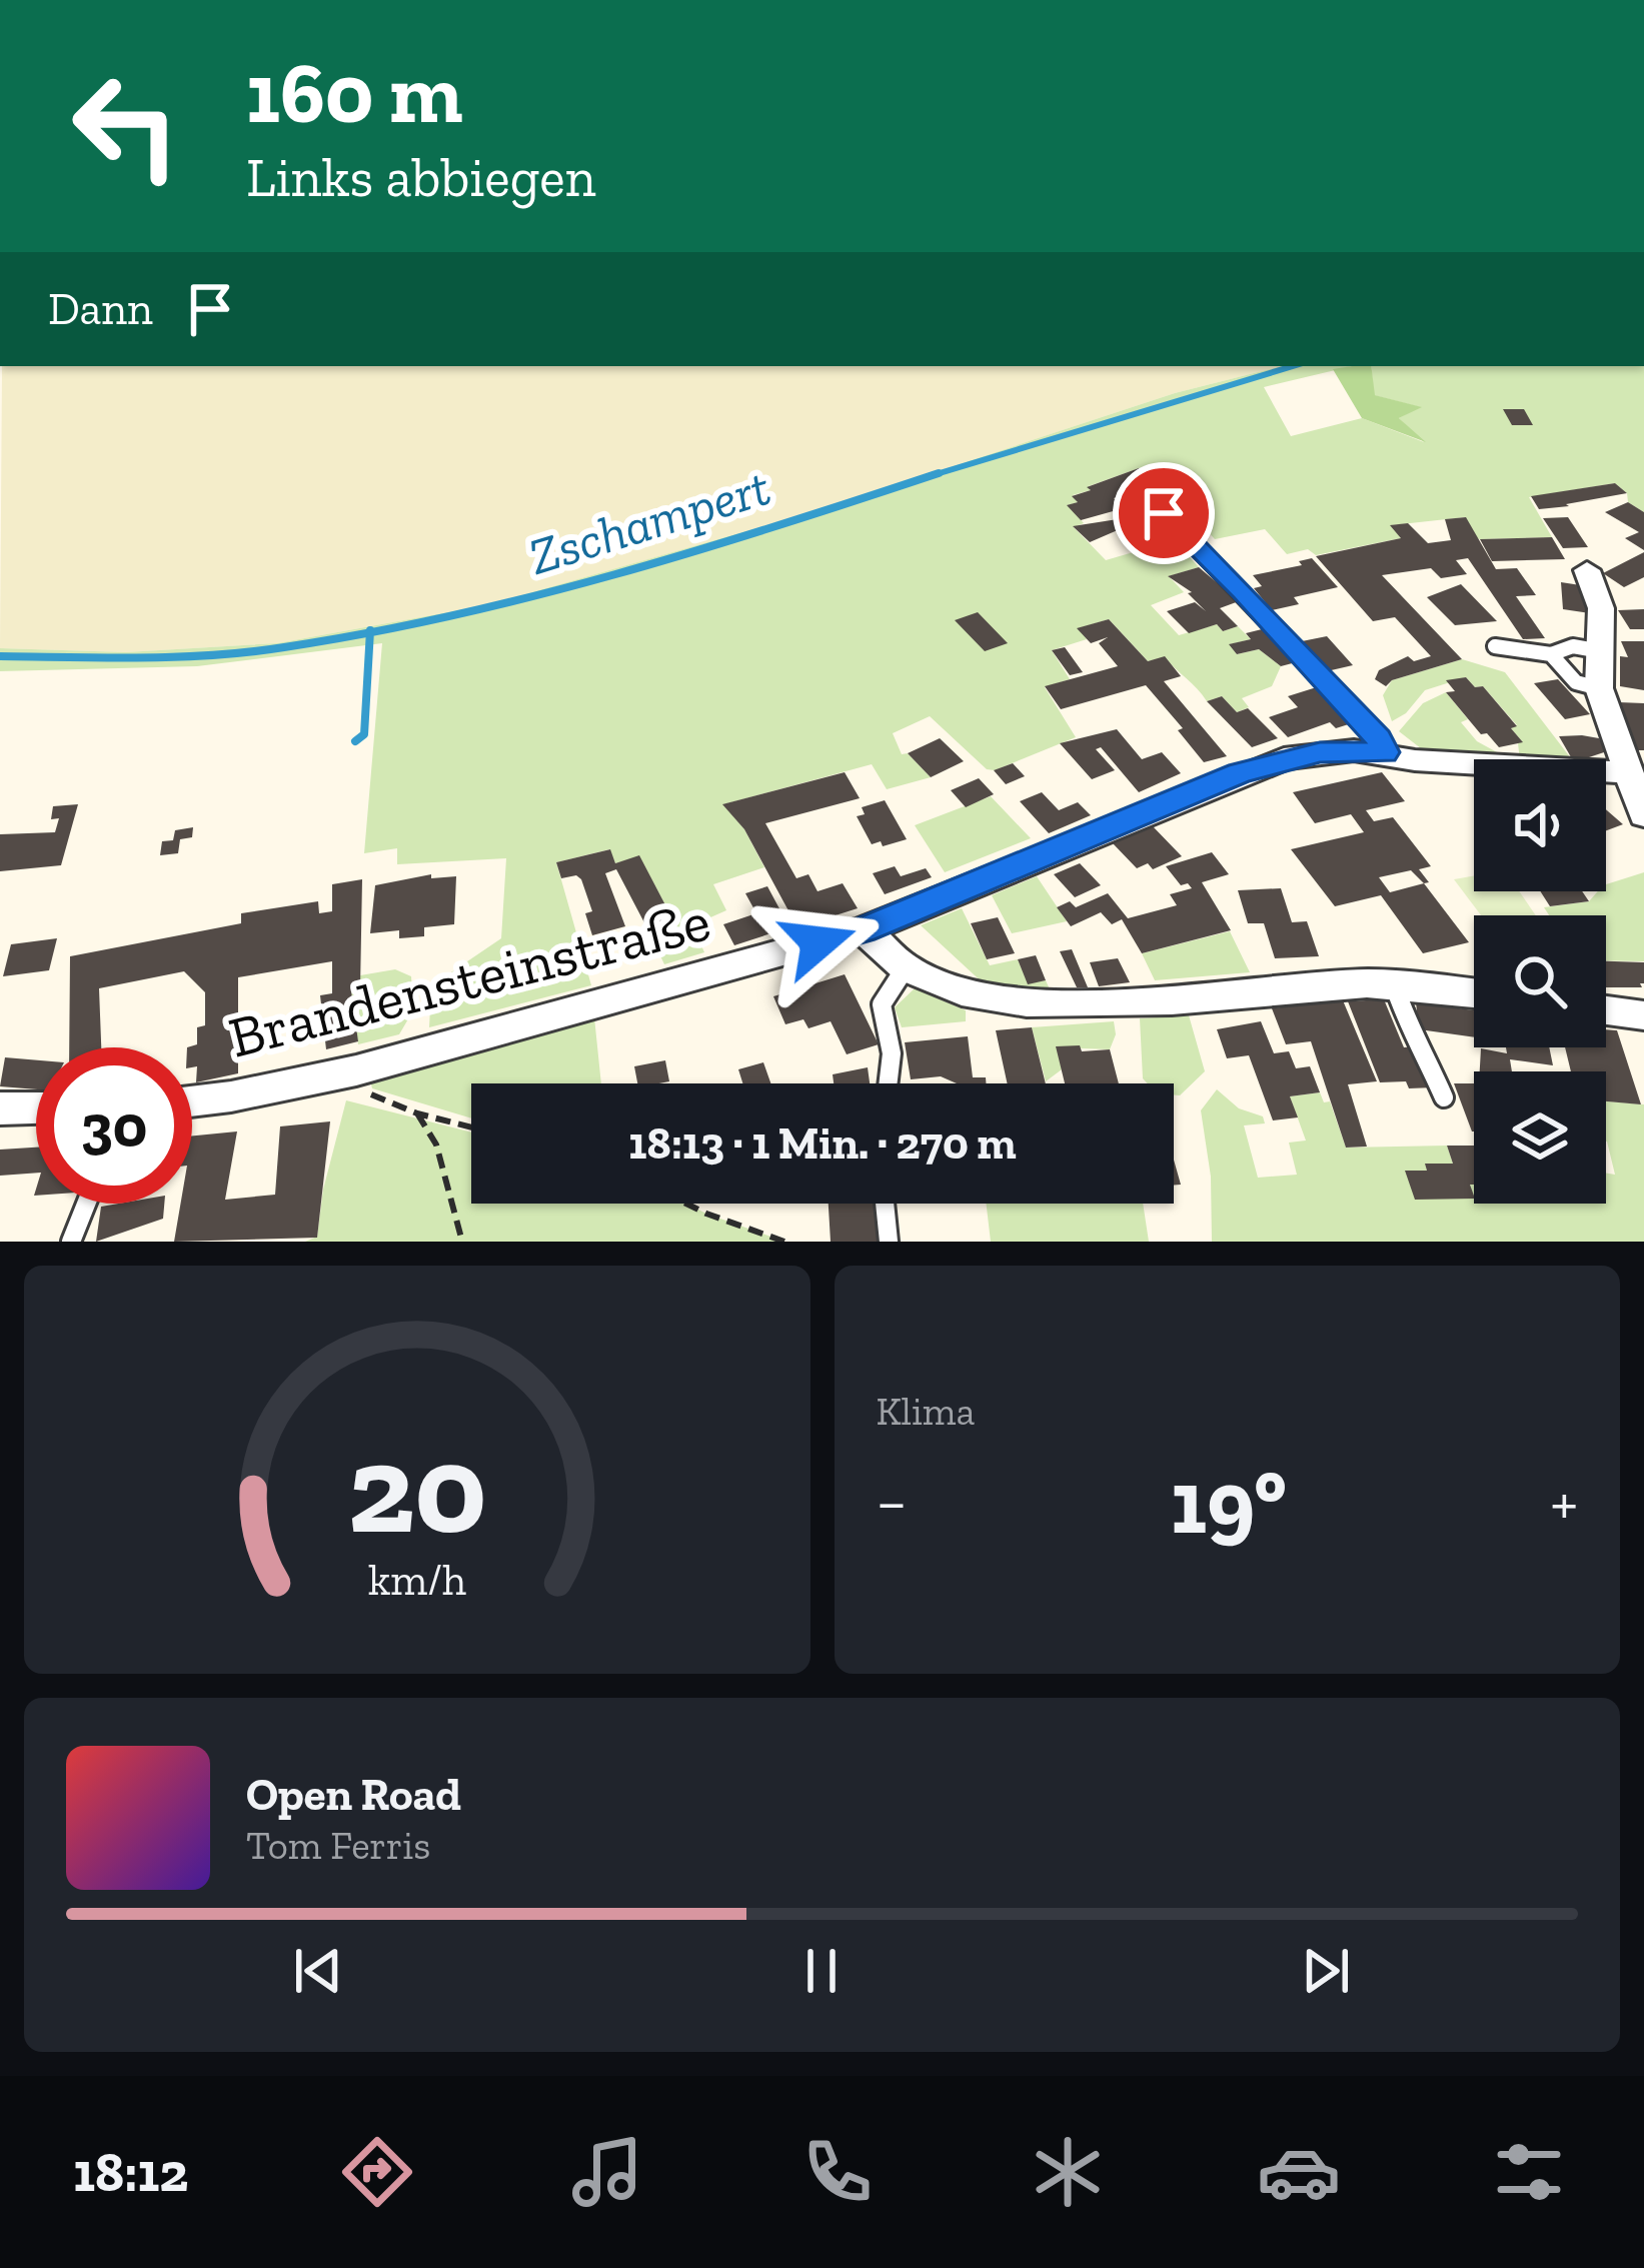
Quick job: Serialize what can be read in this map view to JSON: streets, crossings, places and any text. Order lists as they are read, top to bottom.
{
  "streets": {
    "street": ["Brandensteinstraße"]
  },
  "water": ["Zschampert"],
  "page": {
    "turn": ["160 m", "Links abbiegen"],
    "then": "Dann",
    "limit": "30",
    "trip": "18:13 · 1 Min. · 270 m",
    "tile": "Klima",
    "heat": ["−", "19°", "+"],
    "song": ["Open Road", "Tom Ferris"],
    "tabs": "18:12",
    "gauge": ["20", "km/h"]
  }
}
